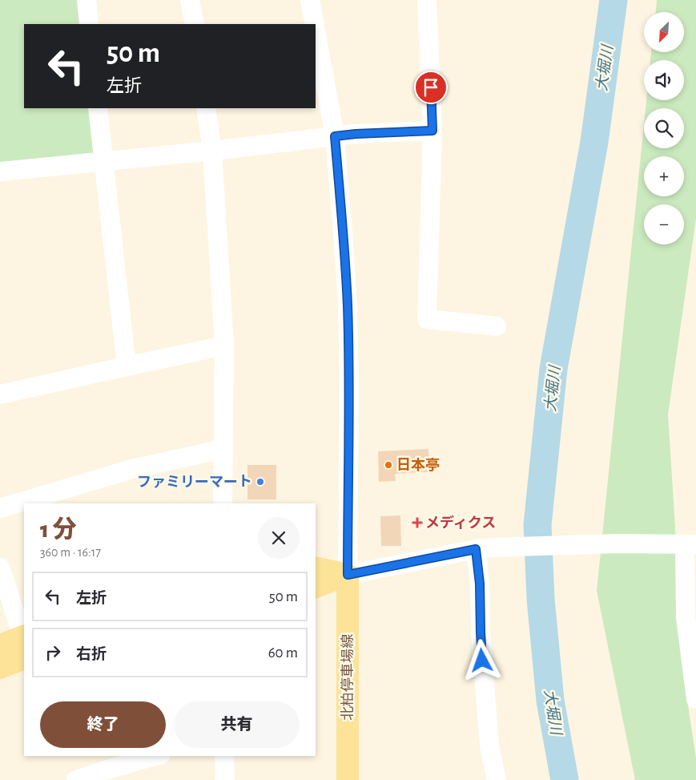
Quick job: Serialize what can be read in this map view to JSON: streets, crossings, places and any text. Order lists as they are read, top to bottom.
{
  "streets": {
    "main road": ["北柏停車場線"]
  },
  "water": ["大堀川"],
  "places": {
    "other": ["日本亭", "ファミリーマート"],
    "health": ["メディクス"]
  },
  "north": "bottom left",
  "page": {
    "map_buttons": ["+", "−"],
    "turn": ["50 m", "左折"],
    "heading": ["1 分", "360 m · 16:17"],
    "list": [
      {
        "name": "左折",
        "value": "50 m"
      },
      {
        "name": "右折",
        "value": "60 m"
      }
    ],
    "buttons": ["終了", "共有"]
  }
}
